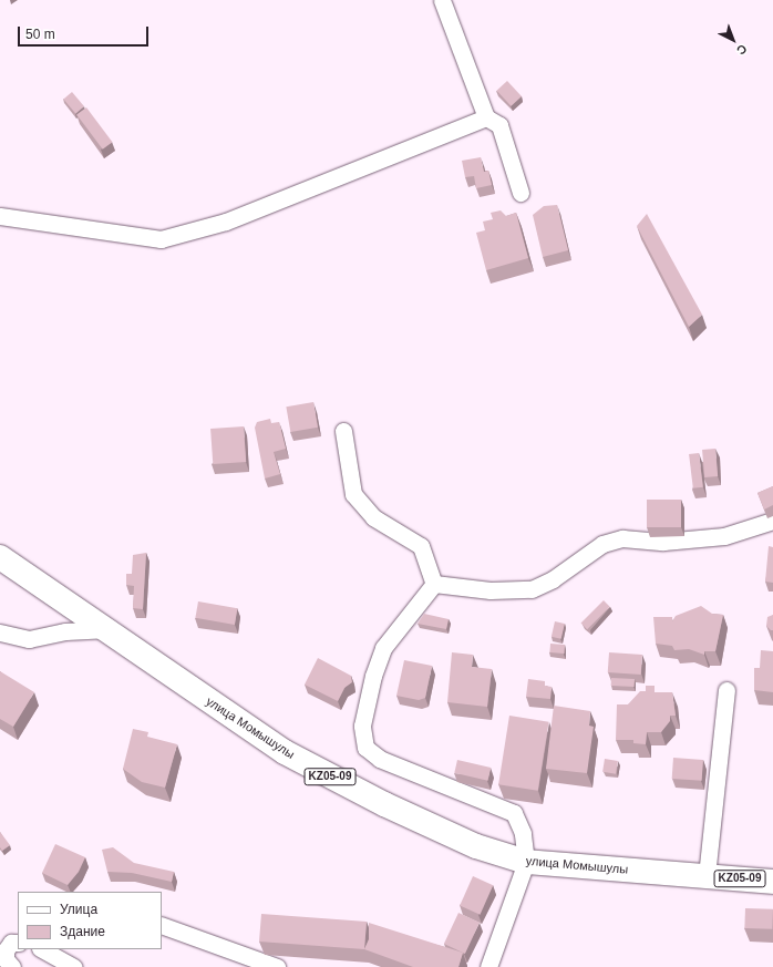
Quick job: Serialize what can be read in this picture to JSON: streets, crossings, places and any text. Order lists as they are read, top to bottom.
{
  "streets": {
    "main road": ["улица Момышулы", "KZ05-09"]
  },
  "crossings": [
    ["улица Момышулы", "KZ05-09"]
  ],
  "legend": ["Улица", "Здание"],
  "scale_bar": "50 m",
  "north": "bottom right"
}
